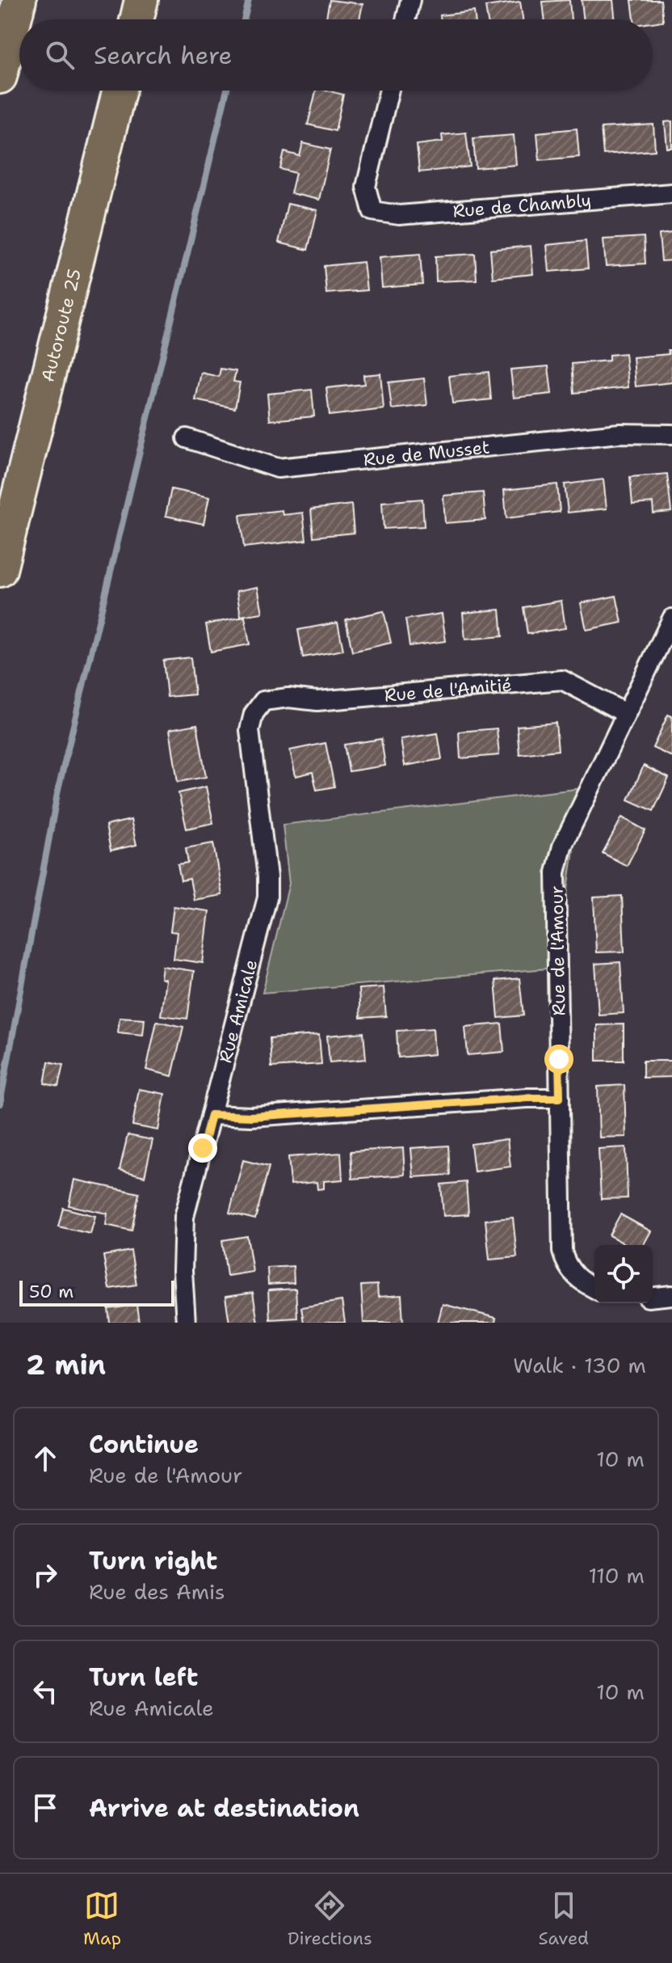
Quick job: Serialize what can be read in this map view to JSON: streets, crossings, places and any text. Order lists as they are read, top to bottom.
{
  "streets": {
    "highway": ["Autoroute 25"],
    "street": [
      "Rue de Chambly",
      "Rue de Musset",
      "Rue de l'Amitié",
      "Rue de l'Amour",
      "Rue Amicale"
    ]
  },
  "crossings": [
    ["Rue de l'Amitié", "Rue de l'Amour"],
    ["Rue de l'Amitié", "Rue Amicale"]
  ],
  "scale_bar": "50 m",
  "page": {
    "search": "Search here",
    "scale": "50 m",
    "heading": ["2 min", "Walk · 130 m"],
    "list": [
      ["Continue", "Rue de l'Amour", "10 m"],
      ["Turn right", "Rue des Amis", "110 m"],
      ["Turn left", "Rue Amicale", "10 m"],
      "Arrive at destination"
    ],
    "nav": ["Map", "Directions", "Saved"]
  }
}
